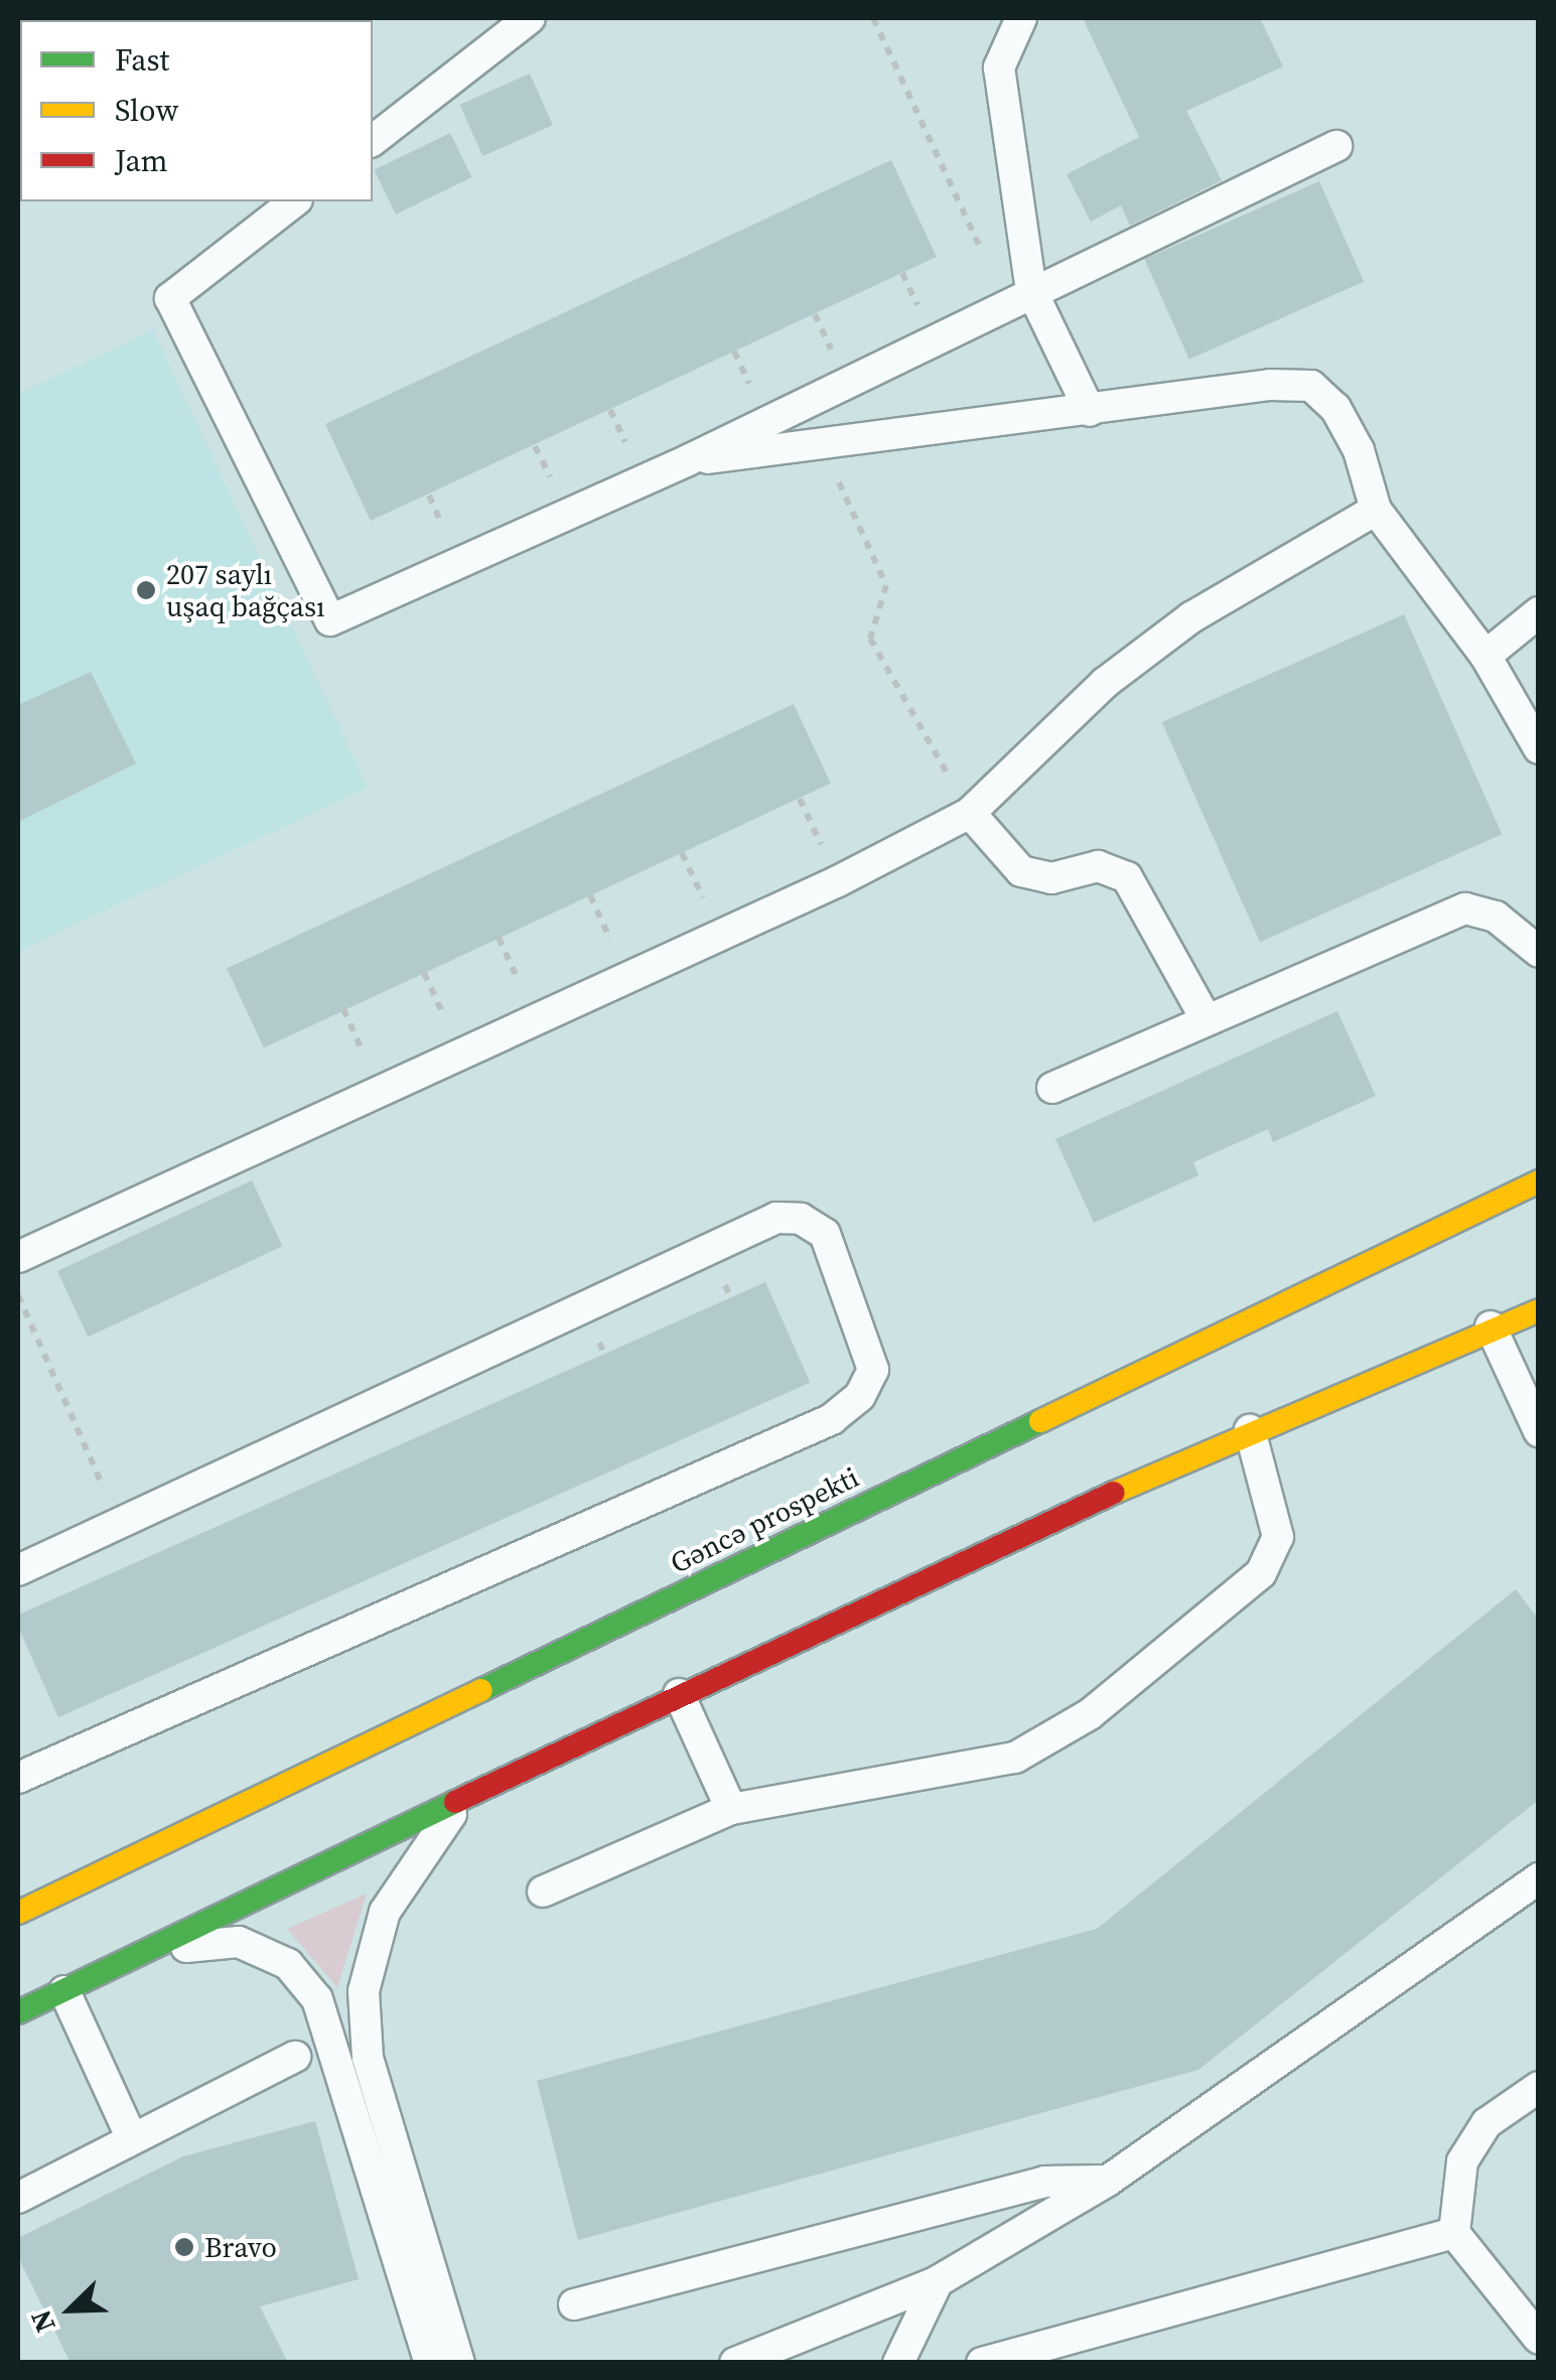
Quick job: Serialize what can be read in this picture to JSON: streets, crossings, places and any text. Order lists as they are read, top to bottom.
{
  "streets": {
    "main road": ["Gəncə prospekti"]
  },
  "places": ["207 saylı uşaq bağçası", "Bravo"],
  "legend": ["Fast", "Slow", "Jam"],
  "north": "bottom left"
}
